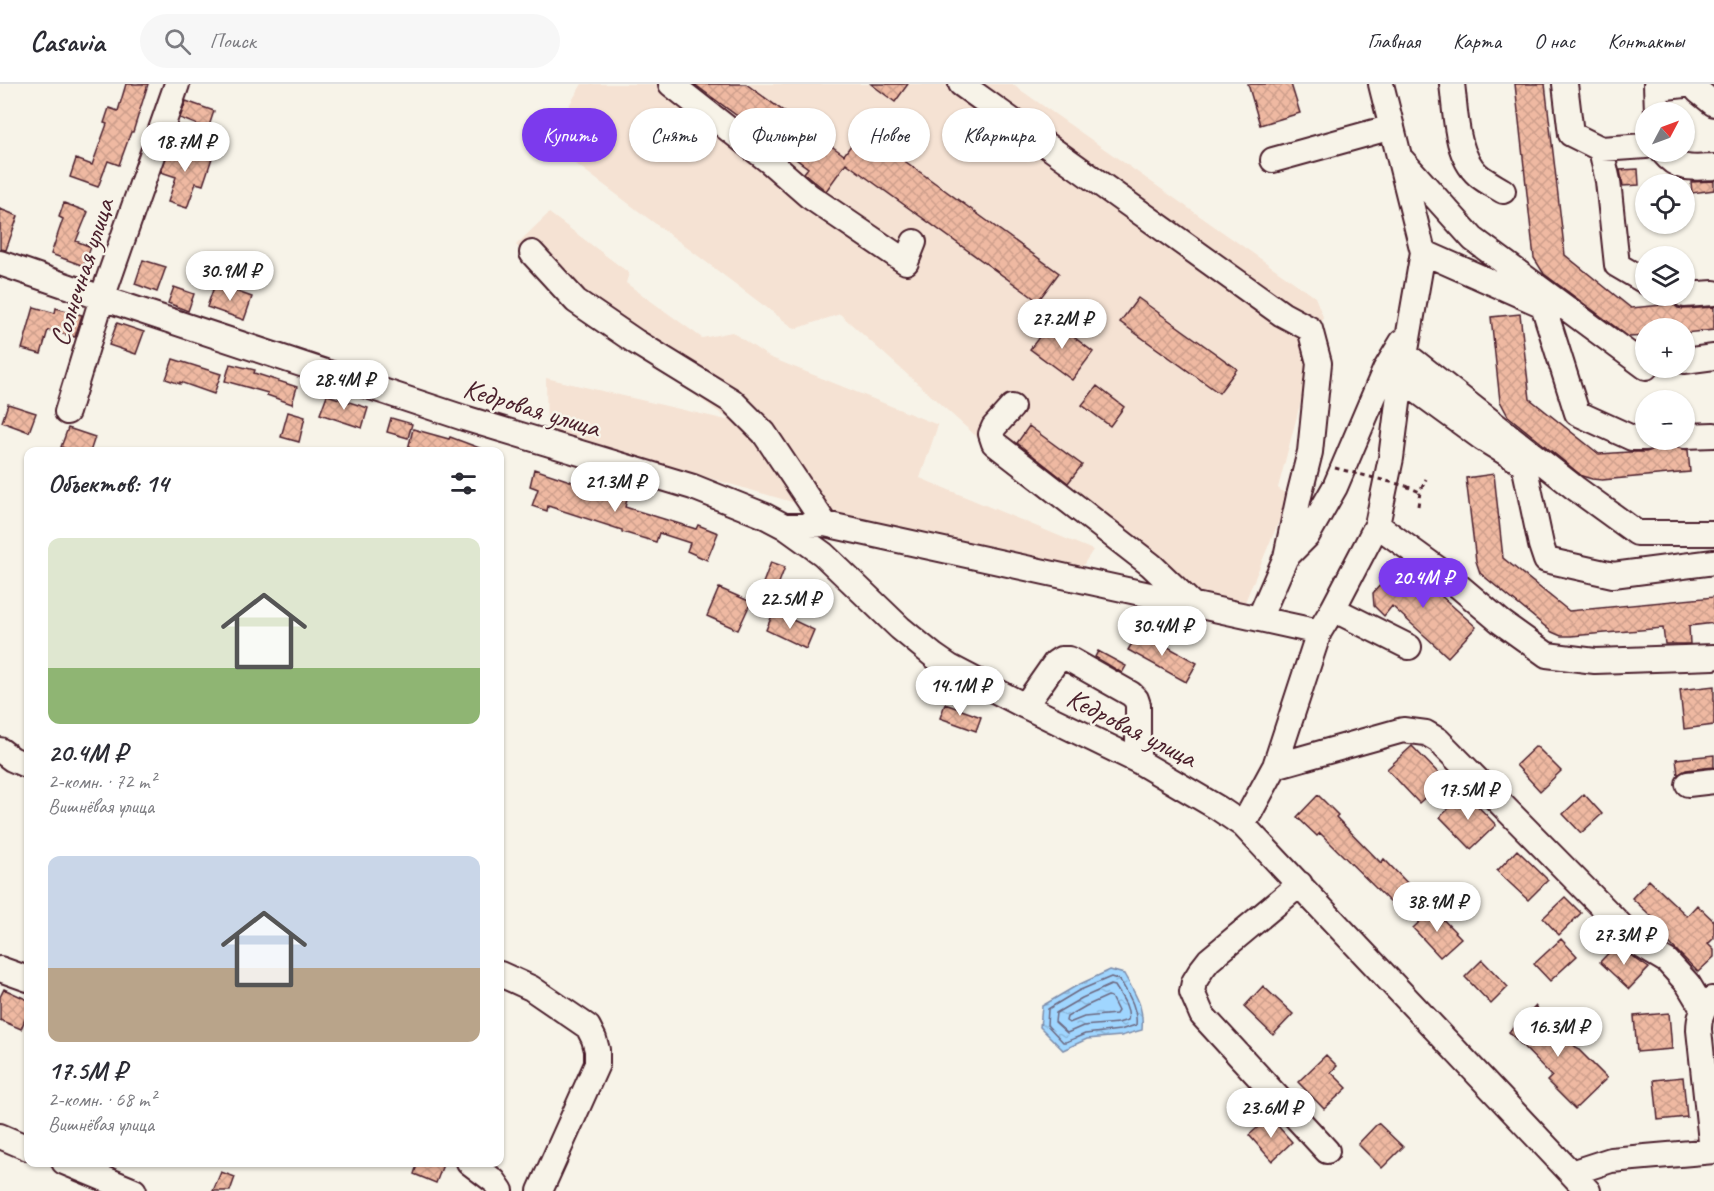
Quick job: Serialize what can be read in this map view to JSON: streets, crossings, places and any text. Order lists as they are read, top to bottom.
{
  "streets": {
    "street": ["Солнечная улица", "Кедровая улица"]
  },
  "crossings": [
    ["Солнечная улица", "Кедровая улица"]
  ],
  "north": "top right",
  "page": {
    "header": "Casavia",
    "search": "Поиск",
    "nav": [
      "Главная",
      "Карта",
      "О нас",
      "Контакты"
    ],
    "map_buttons": ["+", "−"],
    "chip": [
      "Купить",
      "Снять",
      "Фильтры",
      "Новое",
      "Квартира"
    ],
    "price": [
      "18.7M ₽",
      "30.9M ₽",
      "27.2M ₽",
      "28.4M ₽",
      "21.3M ₽",
      "20.4M ₽",
      "22.5M ₽",
      "30.4M ₽",
      "14.1M ₽",
      "17.5M ₽",
      "38.9M ₽",
      "27.3M ₽",
      "16.3M ₽",
      "23.6M ₽"
    ],
    "heading": "Объектов: 14",
    "list": [
      {
        "name": "20.4M ₽",
        "note": "2-комн. · 72 m² · Вишнёвая улица"
      },
      {
        "name": "17.5M ₽",
        "note": "2-комн. · 68 m² · Вишнёвая улица"
      }
    ]
  }
}
